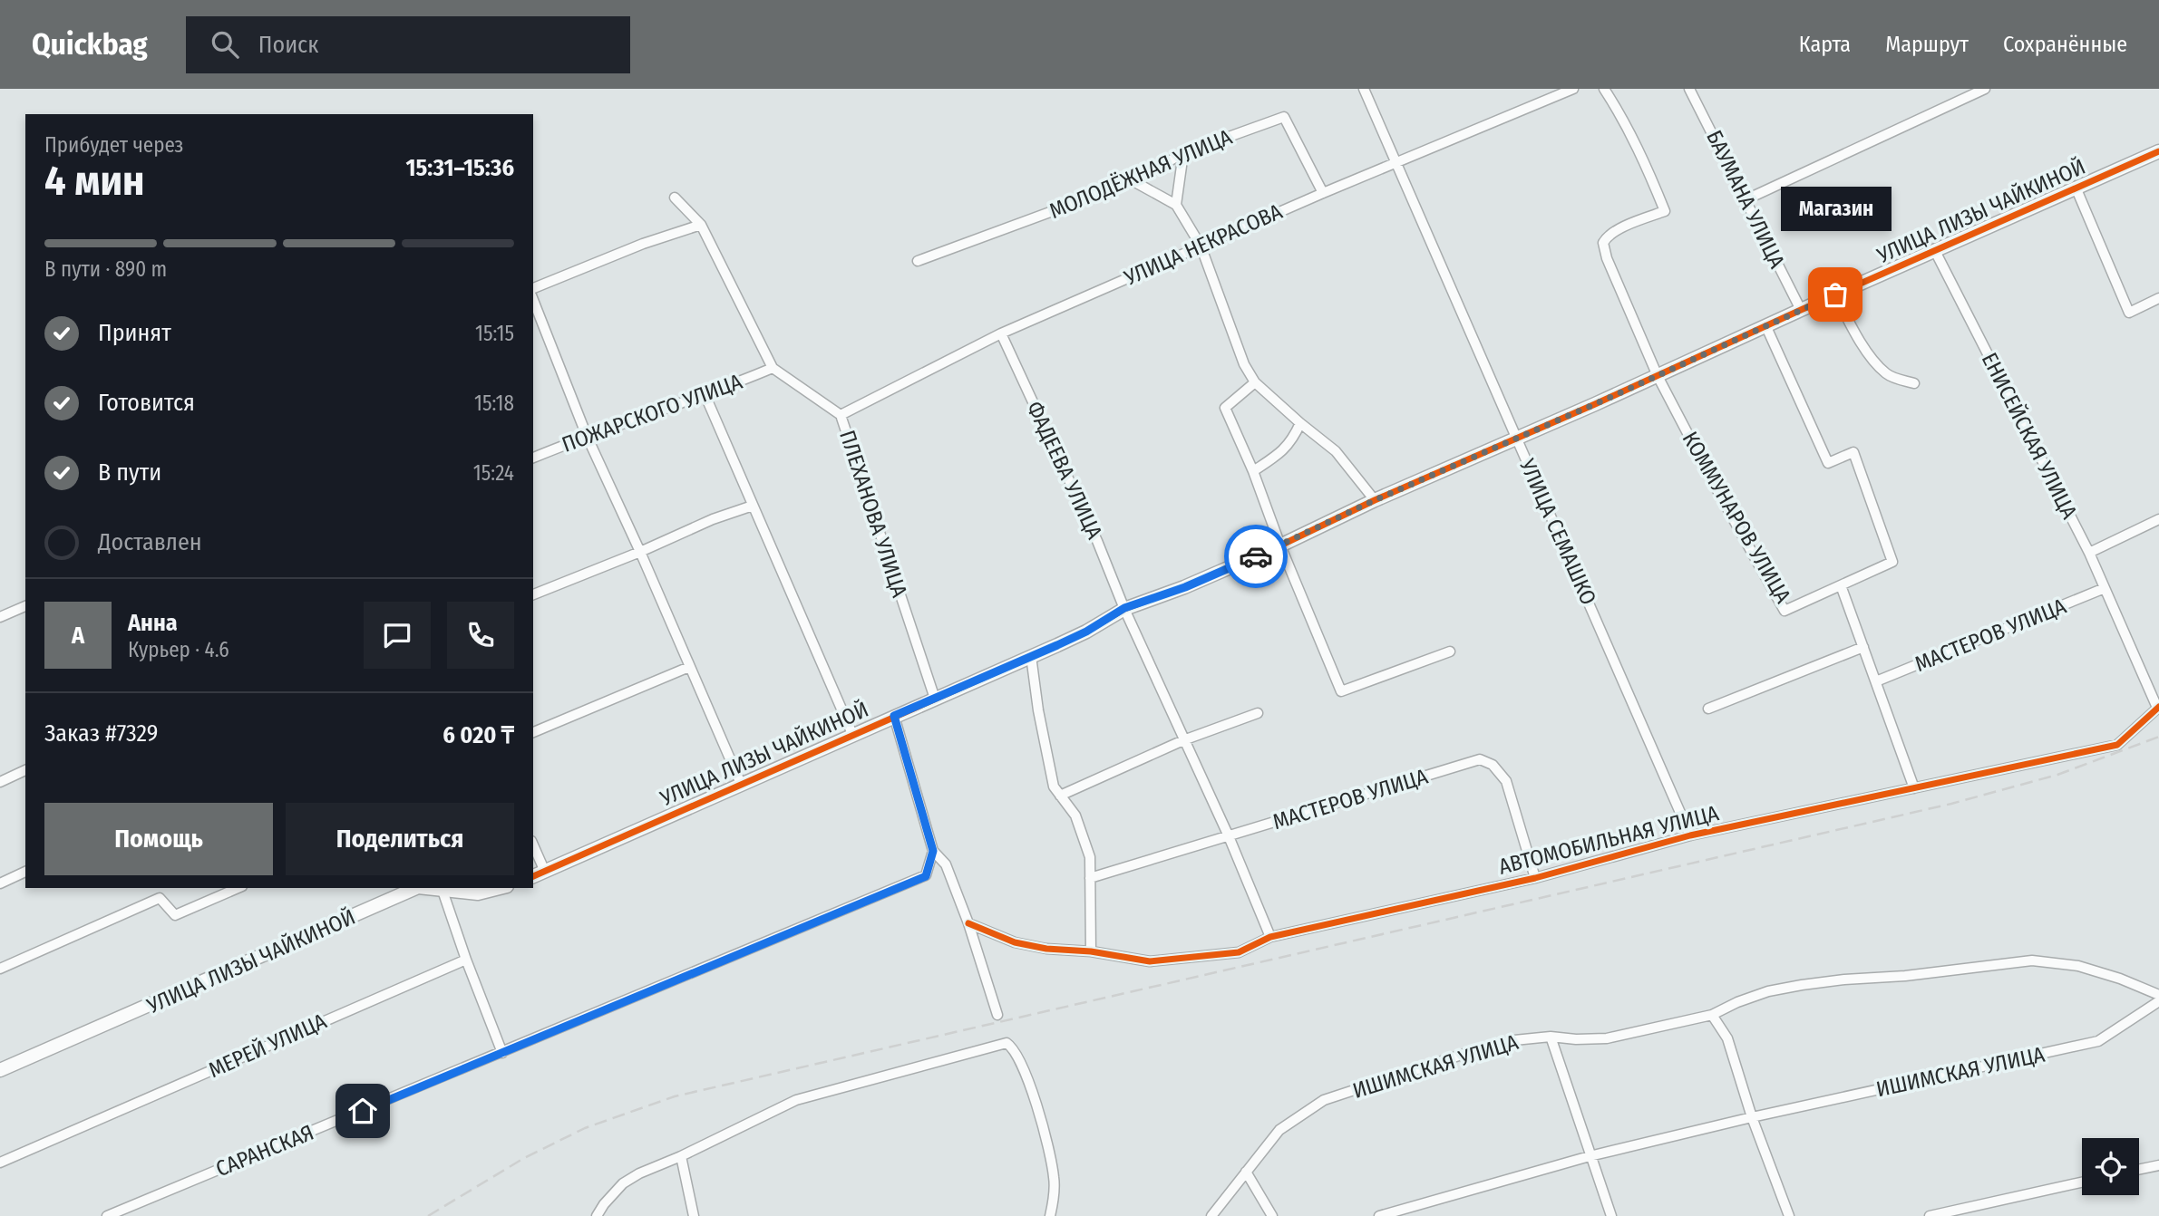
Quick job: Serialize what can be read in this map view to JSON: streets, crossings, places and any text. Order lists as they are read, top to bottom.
{
  "streets": {
    "street": [
      "МОЛОДЁЖНАЯ УЛИЦА",
      "БАУМАНА УЛИЦА",
      "УЛИЦА ЛИЗЫ ЧАЙКИНОЙ",
      "УЛИЦА НЕКРАСОВА",
      "ПОЖАРСКОГО УЛИЦА",
      "ЕНИСЕЙСКАЯ УЛИЦА",
      "ФАДЕЕВА УЛИЦА",
      "ПЛЕХАНОВА УЛИЦА",
      "КОММУНАРОВ УЛИЦА",
      "УЛИЦА СЕМАШКО",
      "МАСТЕРОВ УЛИЦА",
      "АВТОМОБИЛЬНАЯ УЛИЦА",
      "МЕРЕЙ УЛИЦА",
      "ИШИМСКАЯ УЛИЦА",
      "САРАНСКАЯ"
    ]
  },
  "crossings": [
    ["МОЛОДЁЖНАЯ УЛИЦА", "УЛИЦА НЕКРАСОВА"],
    ["БАУМАНА УЛИЦА", "УЛИЦА ЛИЗЫ ЧАЙКИНОЙ"],
    ["УЛИЦА ЛИЗЫ ЧАЙКИНОЙ", "ЕНИСЕЙСКАЯ УЛИЦА"],
    ["УЛИЦА ЛИЗЫ ЧАЙКИНОЙ", "ФАДЕЕВА УЛИЦА"],
    ["УЛИЦА ЛИЗЫ ЧАЙКИНОЙ", "ПЛЕХАНОВА УЛИЦА"],
    ["УЛИЦА ЛИЗЫ ЧАЙКИНОЙ", "КОММУНАРОВ УЛИЦА"],
    ["УЛИЦА ЛИЗЫ ЧАЙКИНОЙ", "УЛИЦА СЕМАШКО"],
    ["УЛИЦА НЕКРАСОВА", "ФАДЕЕВА УЛИЦА"],
    ["УЛИЦА НЕКРАСОВА", "ПЛЕХАНОВА УЛИЦА"],
    ["УЛИЦА НЕКРАСОВА", "УЛИЦА СЕМАШКО"],
    ["ПОЖАРСКОГО УЛИЦА", "ПЛЕХАНОВА УЛИЦА"],
    ["ЕНИСЕЙСКАЯ УЛИЦА", "МАСТЕРОВ УЛИЦА"],
    ["ЕНИСЕЙСКАЯ УЛИЦА", "АВТОМОБИЛЬНАЯ УЛИЦА"],
    ["ФАДЕЕВА УЛИЦА", "МАСТЕРОВ УЛИЦА"],
    ["ФАДЕЕВА УЛИЦА", "АВТОМОБИЛЬНАЯ УЛИЦА"],
    ["УЛИЦА СЕМАШКО", "АВТОМОБИЛЬНАЯ УЛИЦА"],
    ["МАСТЕРОВ УЛИЦА", "АВТОМОБИЛЬНАЯ УЛИЦА"]
  ],
  "places": ["Магазин"],
  "page": {
    "header": "Quickbag",
    "search": "Поиск",
    "nav": ["Карта", "Маршрут", "Сохранённые"],
    "heading": ["4 мин", "Прибудет через", "15:31–15:36"],
    "panel": [
      "Анна",
      "Курьер · 4.6",
      "Заказ #7329",
      "6 020 ₸"
    ],
    "bubble": "Магазин",
    "bar": "В пути · 890 m",
    "list": [
      ["Принят", "15:15"],
      ["Готовится", "15:18"],
      ["В пути", "15:24"],
      "Доставлен"
    ],
    "round": "А",
    "buttons": ["Помощь", "Поделиться"]
  }
}
